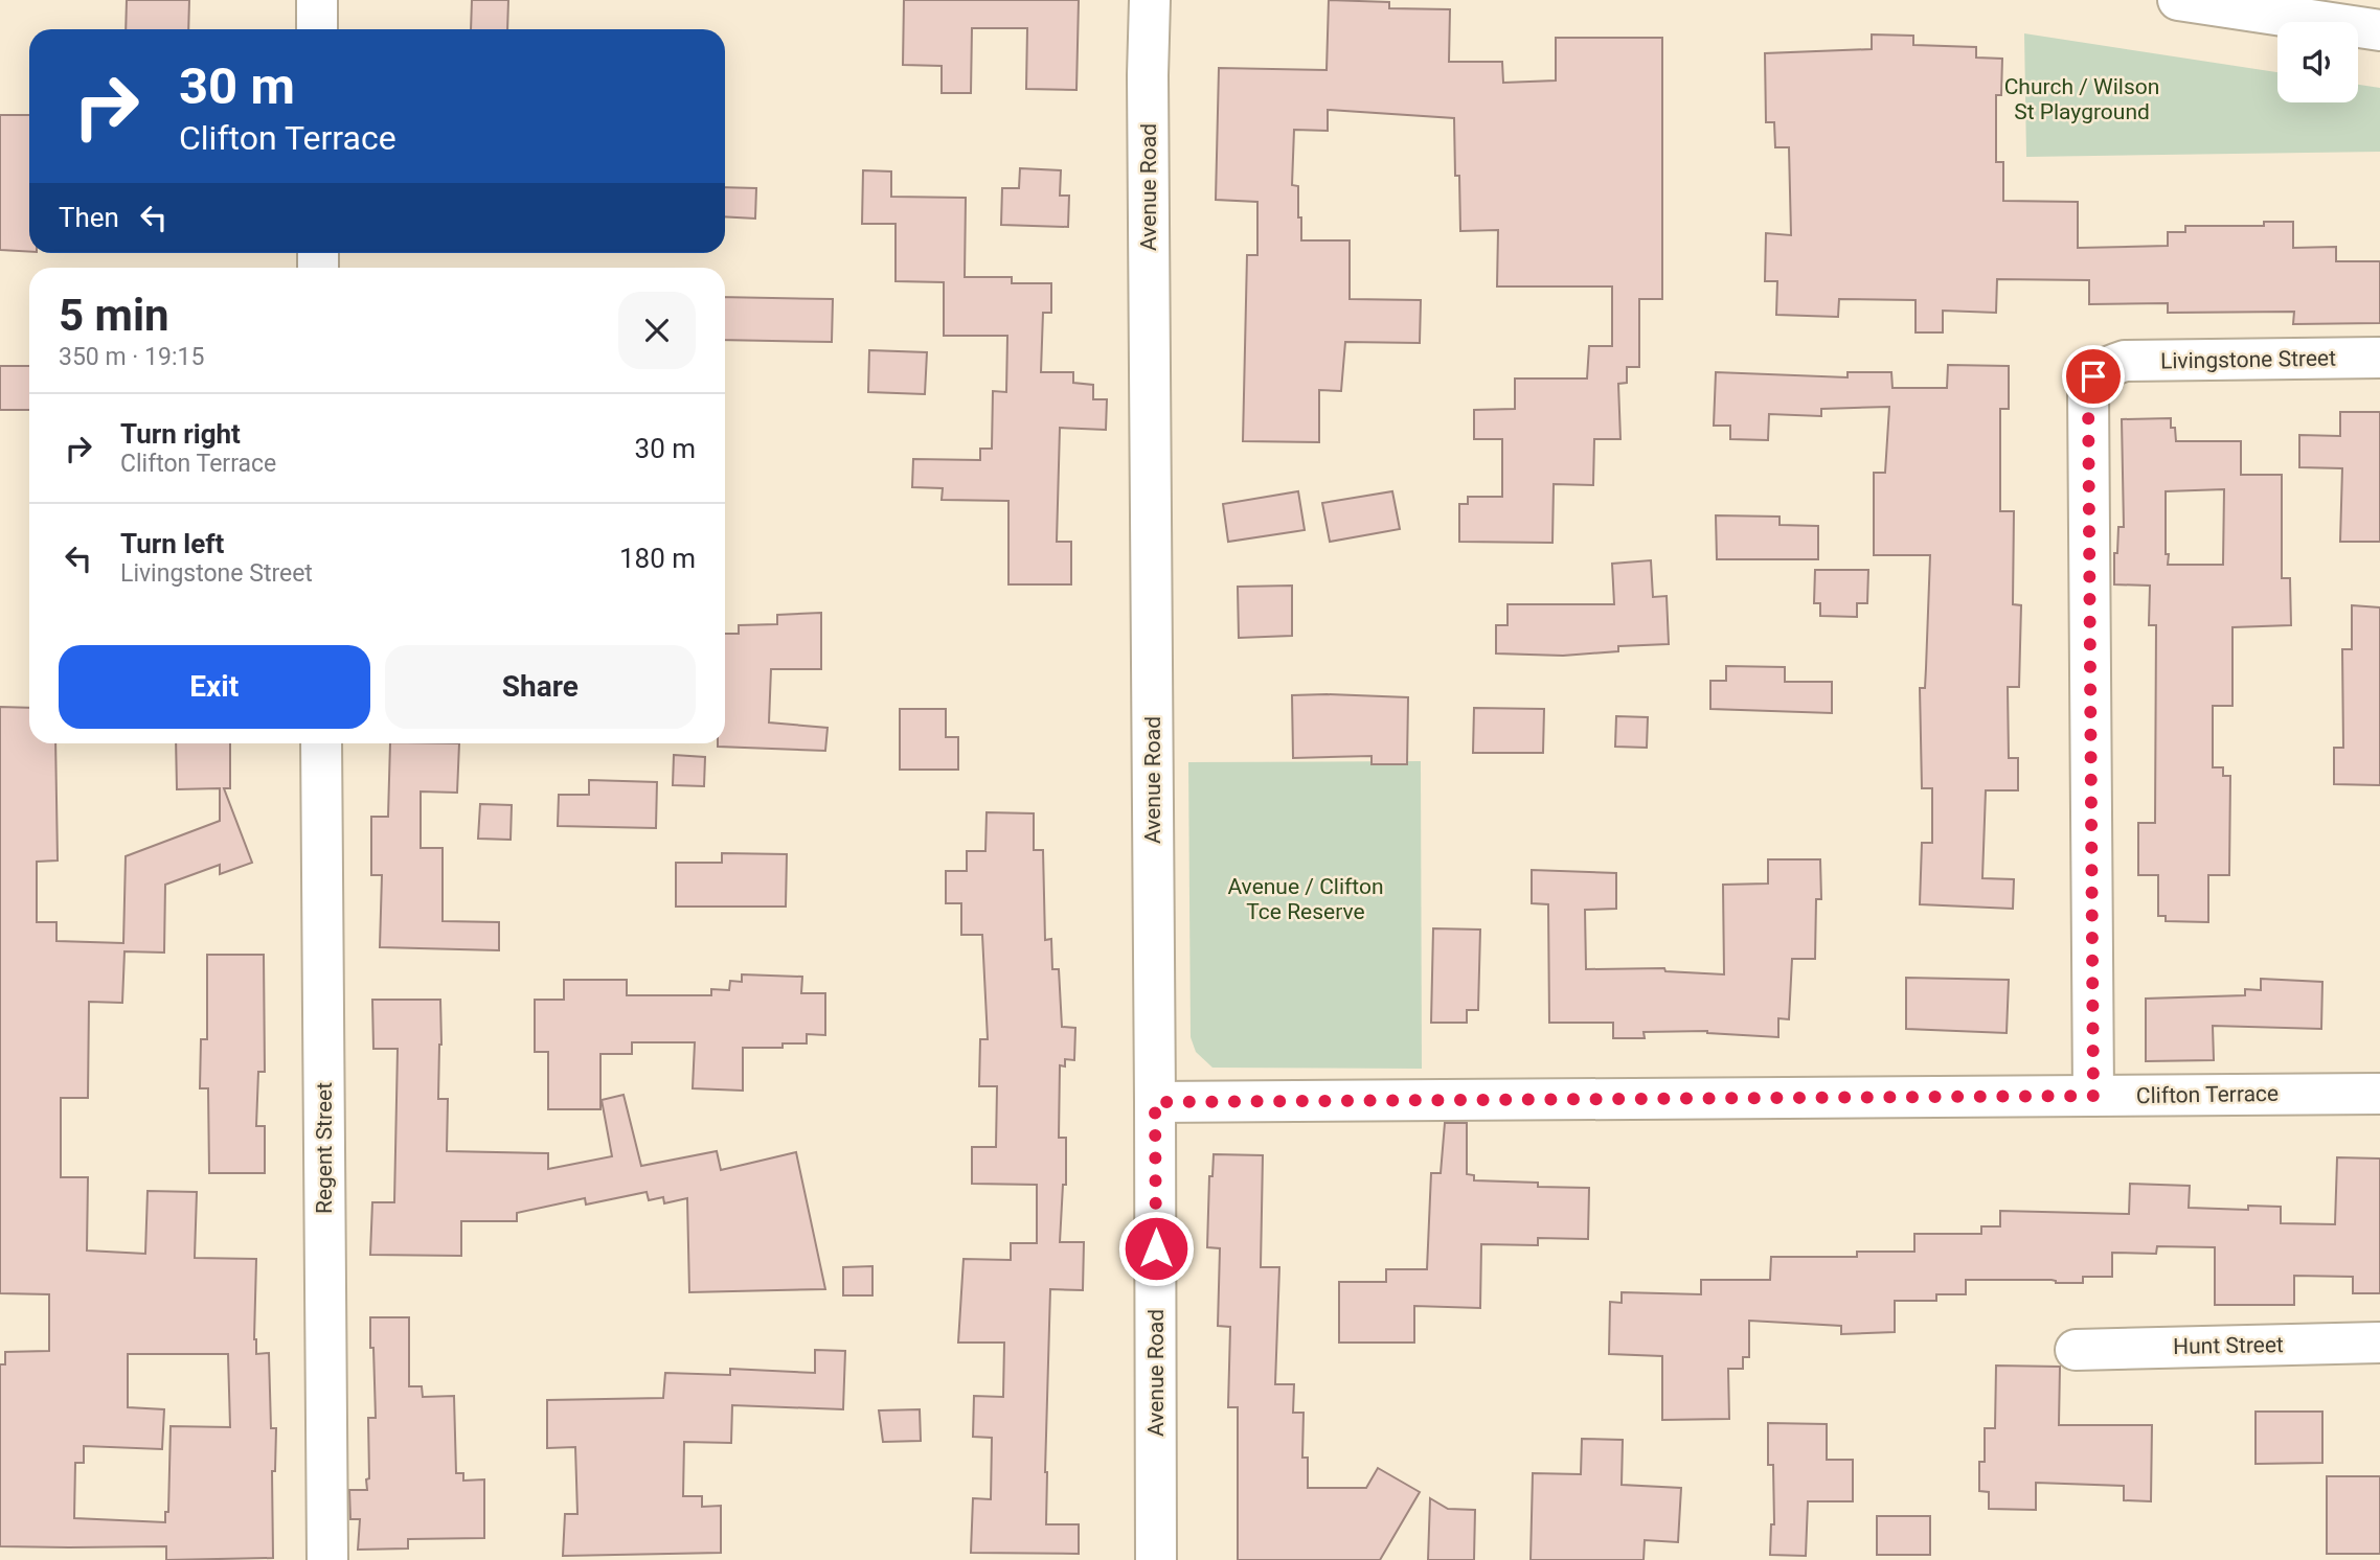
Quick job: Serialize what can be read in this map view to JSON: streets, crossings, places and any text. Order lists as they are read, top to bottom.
{
  "streets": {
    "street": [
      "Avenue Road",
      "Livingstone Street",
      "Clifton Terrace",
      "Regent Street",
      "Hunt Street"
    ]
  },
  "crossings": [
    ["Avenue Road", "Clifton Terrace"],
    ["Livingstone Street", "Clifton Terrace"]
  ],
  "parks": ["Church / Wilson St Playground", "Avenue / Clifton Tce Reserve"],
  "page": {
    "turn": ["30 m", "Clifton Terrace"],
    "then": "Then",
    "heading": ["5 min", "350 m · 19:15"],
    "list": [
      {
        "name": "Turn right",
        "note": "Clifton Terrace",
        "value": "30 m"
      },
      {
        "name": "Turn left",
        "note": "Livingstone Street",
        "value": "180 m"
      }
    ],
    "buttons": ["Exit", "Share"]
  }
}
